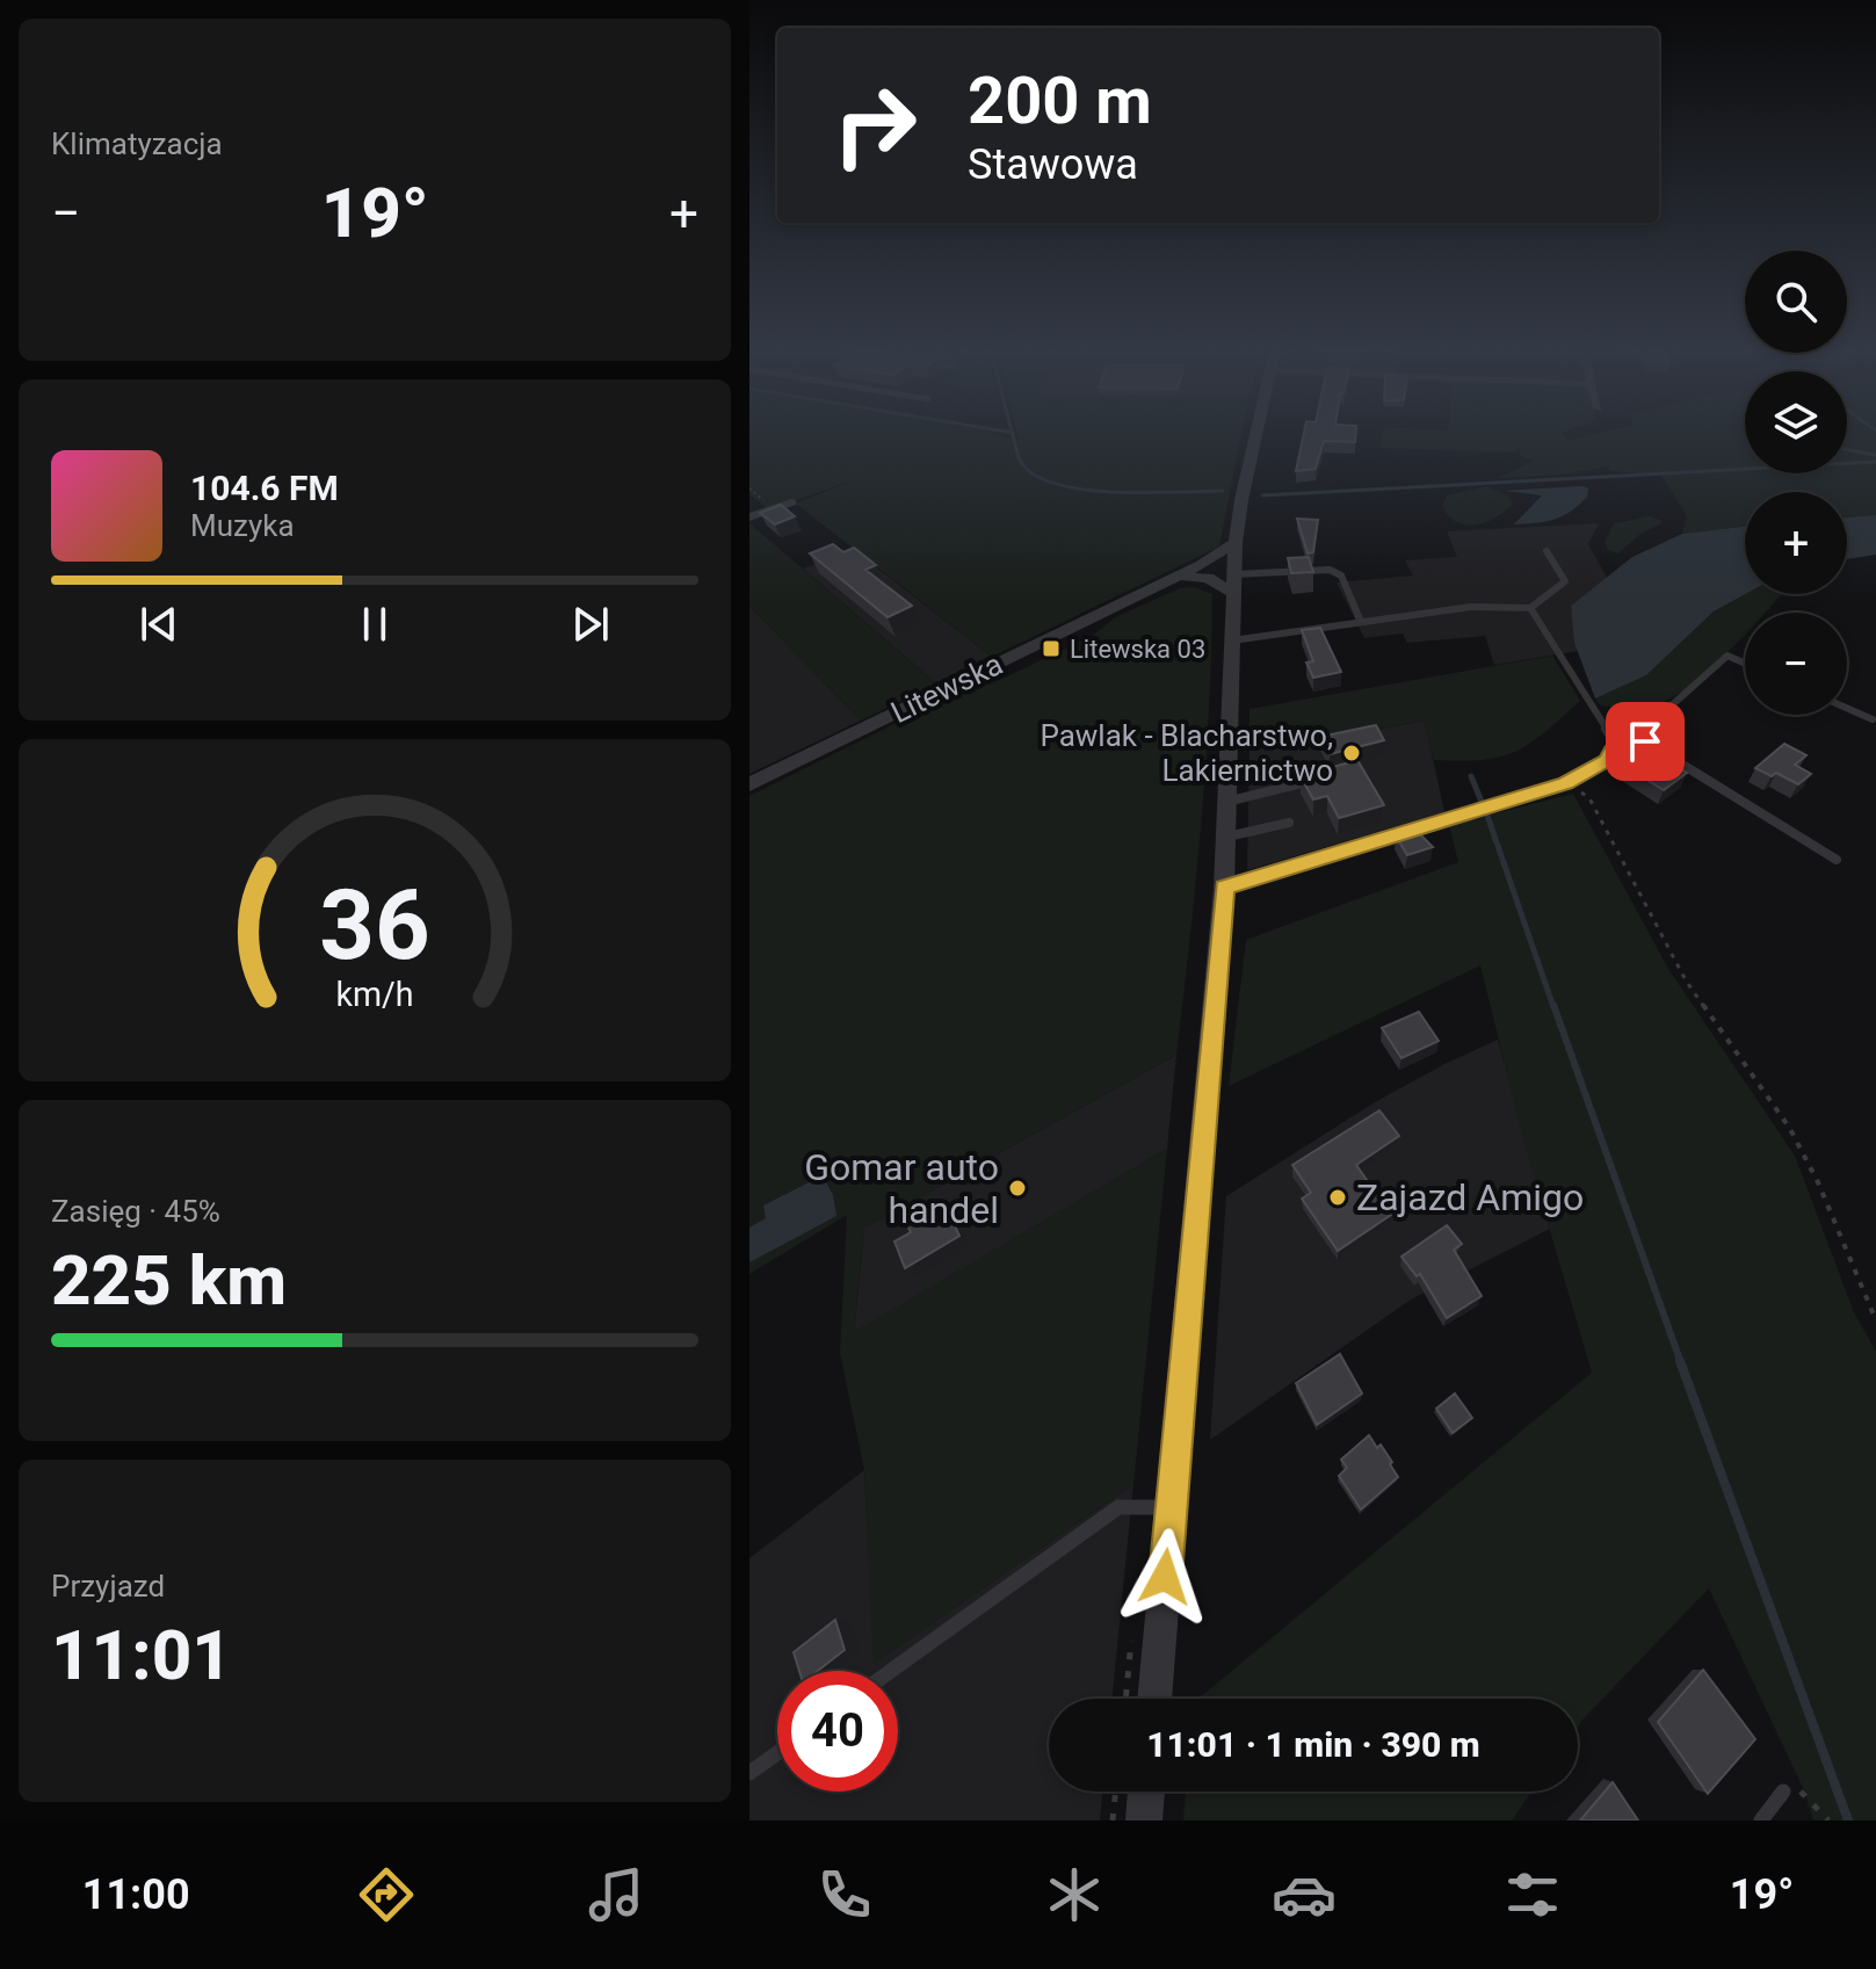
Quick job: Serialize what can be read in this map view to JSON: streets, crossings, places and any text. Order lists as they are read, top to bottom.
{
  "streets": {
    "street": ["Litewska"]
  },
  "places": {
    "transit": ["Litewska 03"],
    "other": ["Pawlak - Blacharstwo, Lakiernictwo", "Gomar auto handel", "Zajazd Amigo"]
  },
  "page": {
    "tile": [
      "Klimatyzacja",
      ["Zasięg · 45%", "225 km"],
      ["Przyjazd", "11:01"]
    ],
    "turn": ["200 m", "Stawowa"],
    "heat": ["−", "19°", "+"],
    "map_buttons": ["+", "−"],
    "song": ["104.6 FM", "Muzyka"],
    "limit": "40",
    "trip": "11:01 · 1 min · 390 m",
    "tabs": ["11:00", "19°"],
    "gauge": ["36", "km/h"]
  }
}
